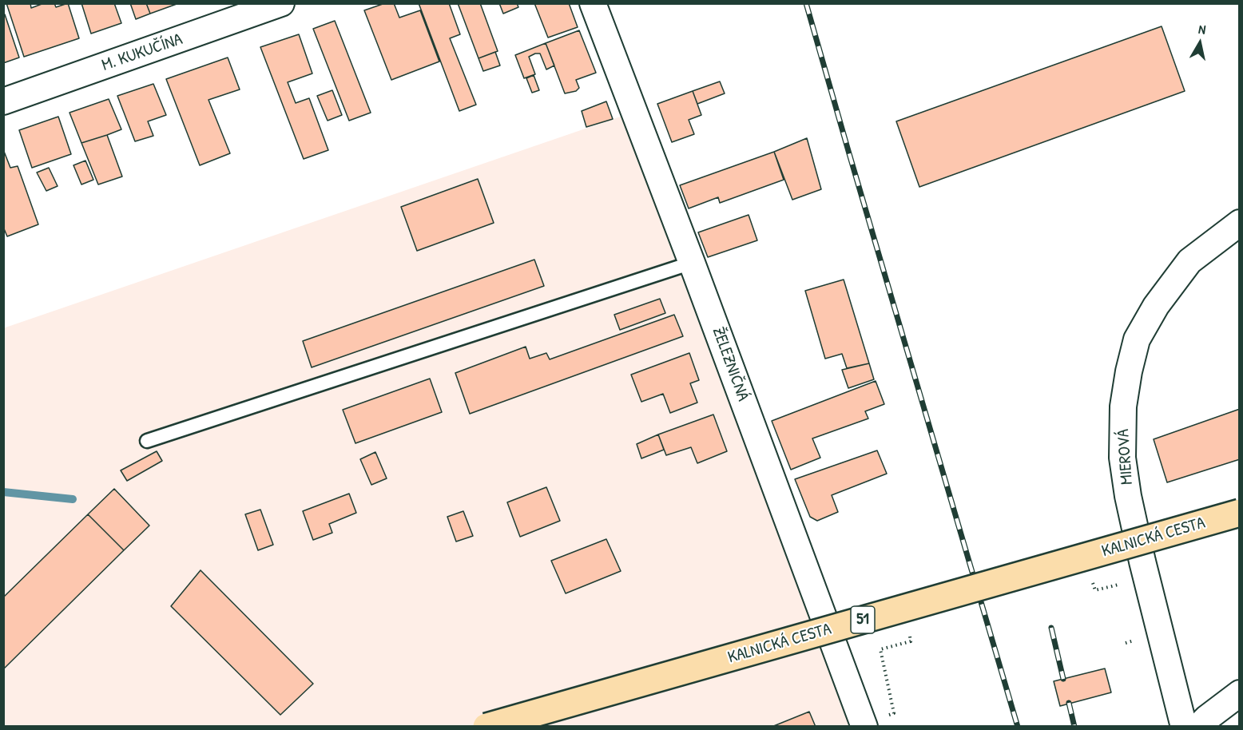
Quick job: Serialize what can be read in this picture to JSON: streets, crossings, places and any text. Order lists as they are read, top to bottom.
{
  "streets": {
    "main road": ["KALNICKÁ CESTA", "51"],
    "street": ["M. KUKUČÍNA", "ŽELEZNIČNÁ", "MIEROVÁ"]
  },
  "north": "top"
}
